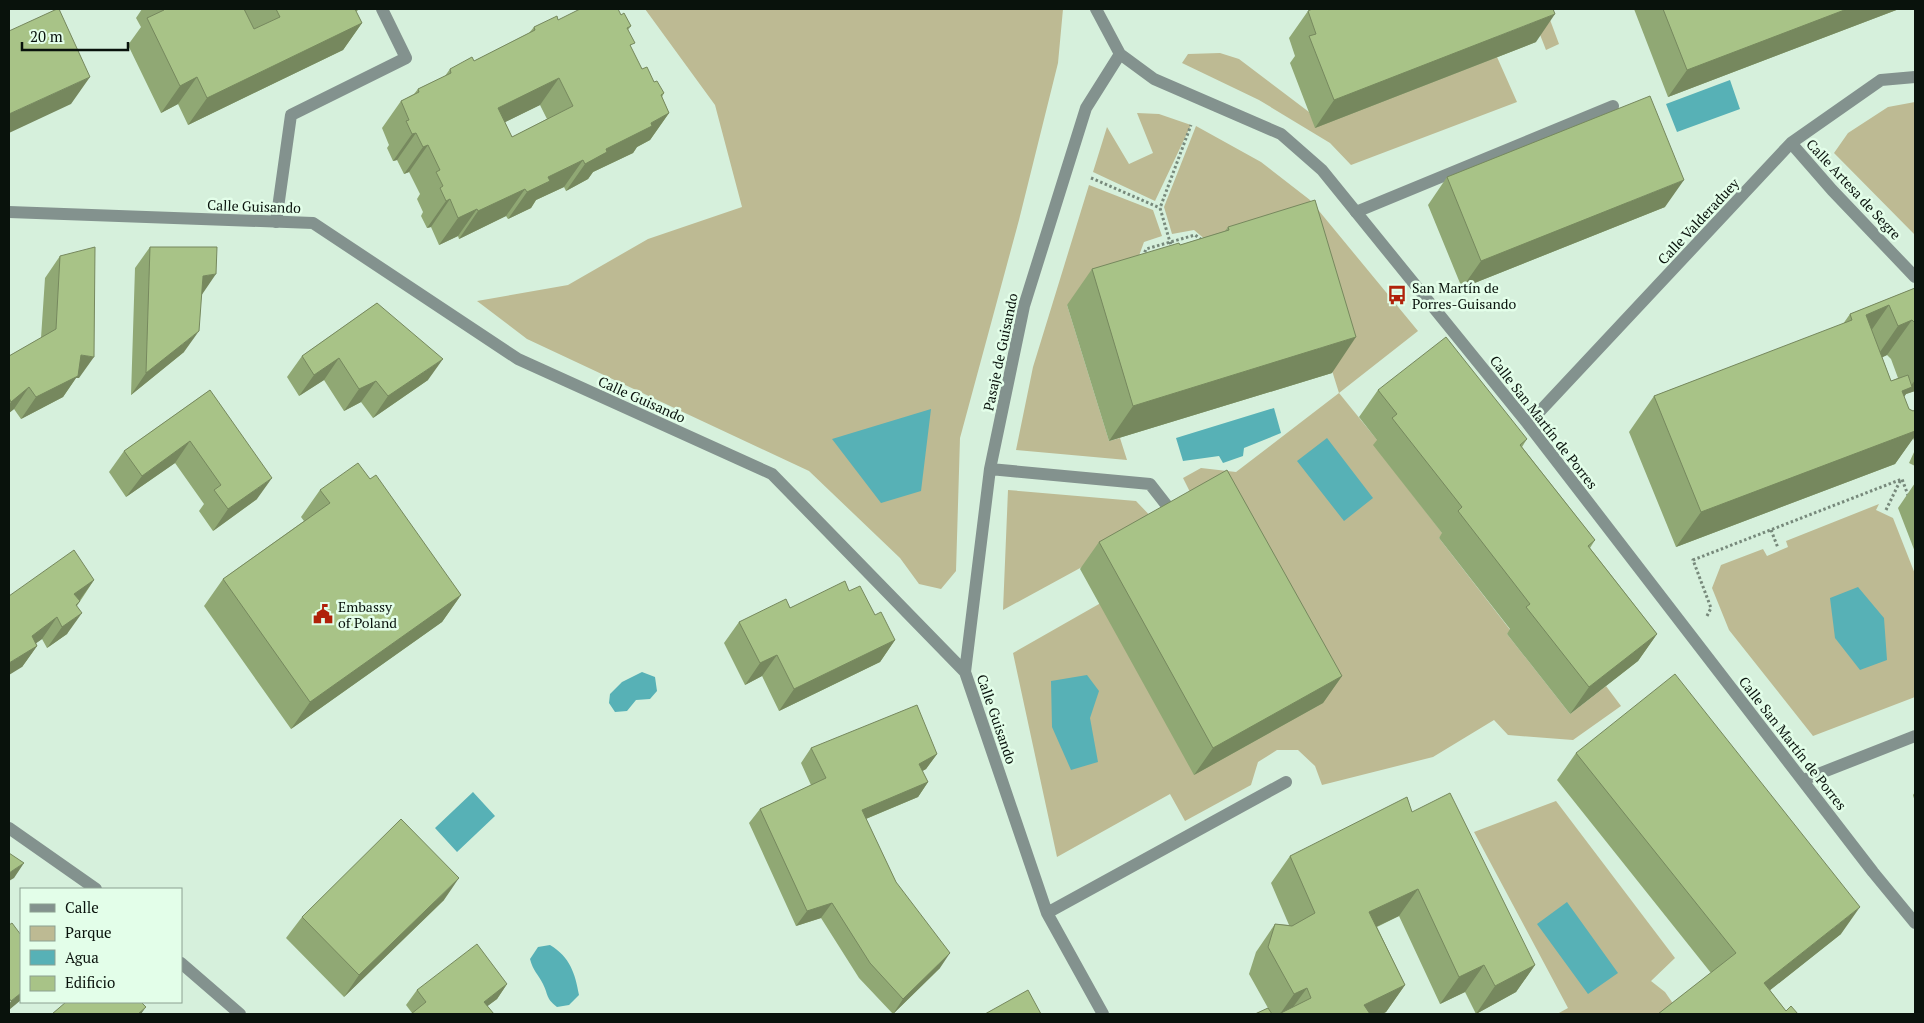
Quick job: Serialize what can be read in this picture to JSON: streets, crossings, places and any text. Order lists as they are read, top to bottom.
{
  "streets": {
    "street": [
      "Calle Artesa de Segre",
      "Calle Guisando",
      "Calle Valderaduey",
      "Pasaje de Guisando",
      "Calle San Martín de Porres"
    ]
  },
  "crossings": [
    ["Calle Artesa de Segre", "Calle Valderaduey"],
    ["Calle Guisando", "Pasaje de Guisando"],
    ["Calle Valderaduey", "Calle San Martín de Porres"],
    ["Pasaje de Guisando", "Calle San Martín de Porres"]
  ],
  "places": {
    "bus stop": ["San Martín de Porres-Guisando"],
    "public building": ["Embassy of Poland"]
  },
  "legend": [
    "Calle",
    "Parque",
    "Agua",
    "Edificio"
  ],
  "scale_bar": "20 m"
}
